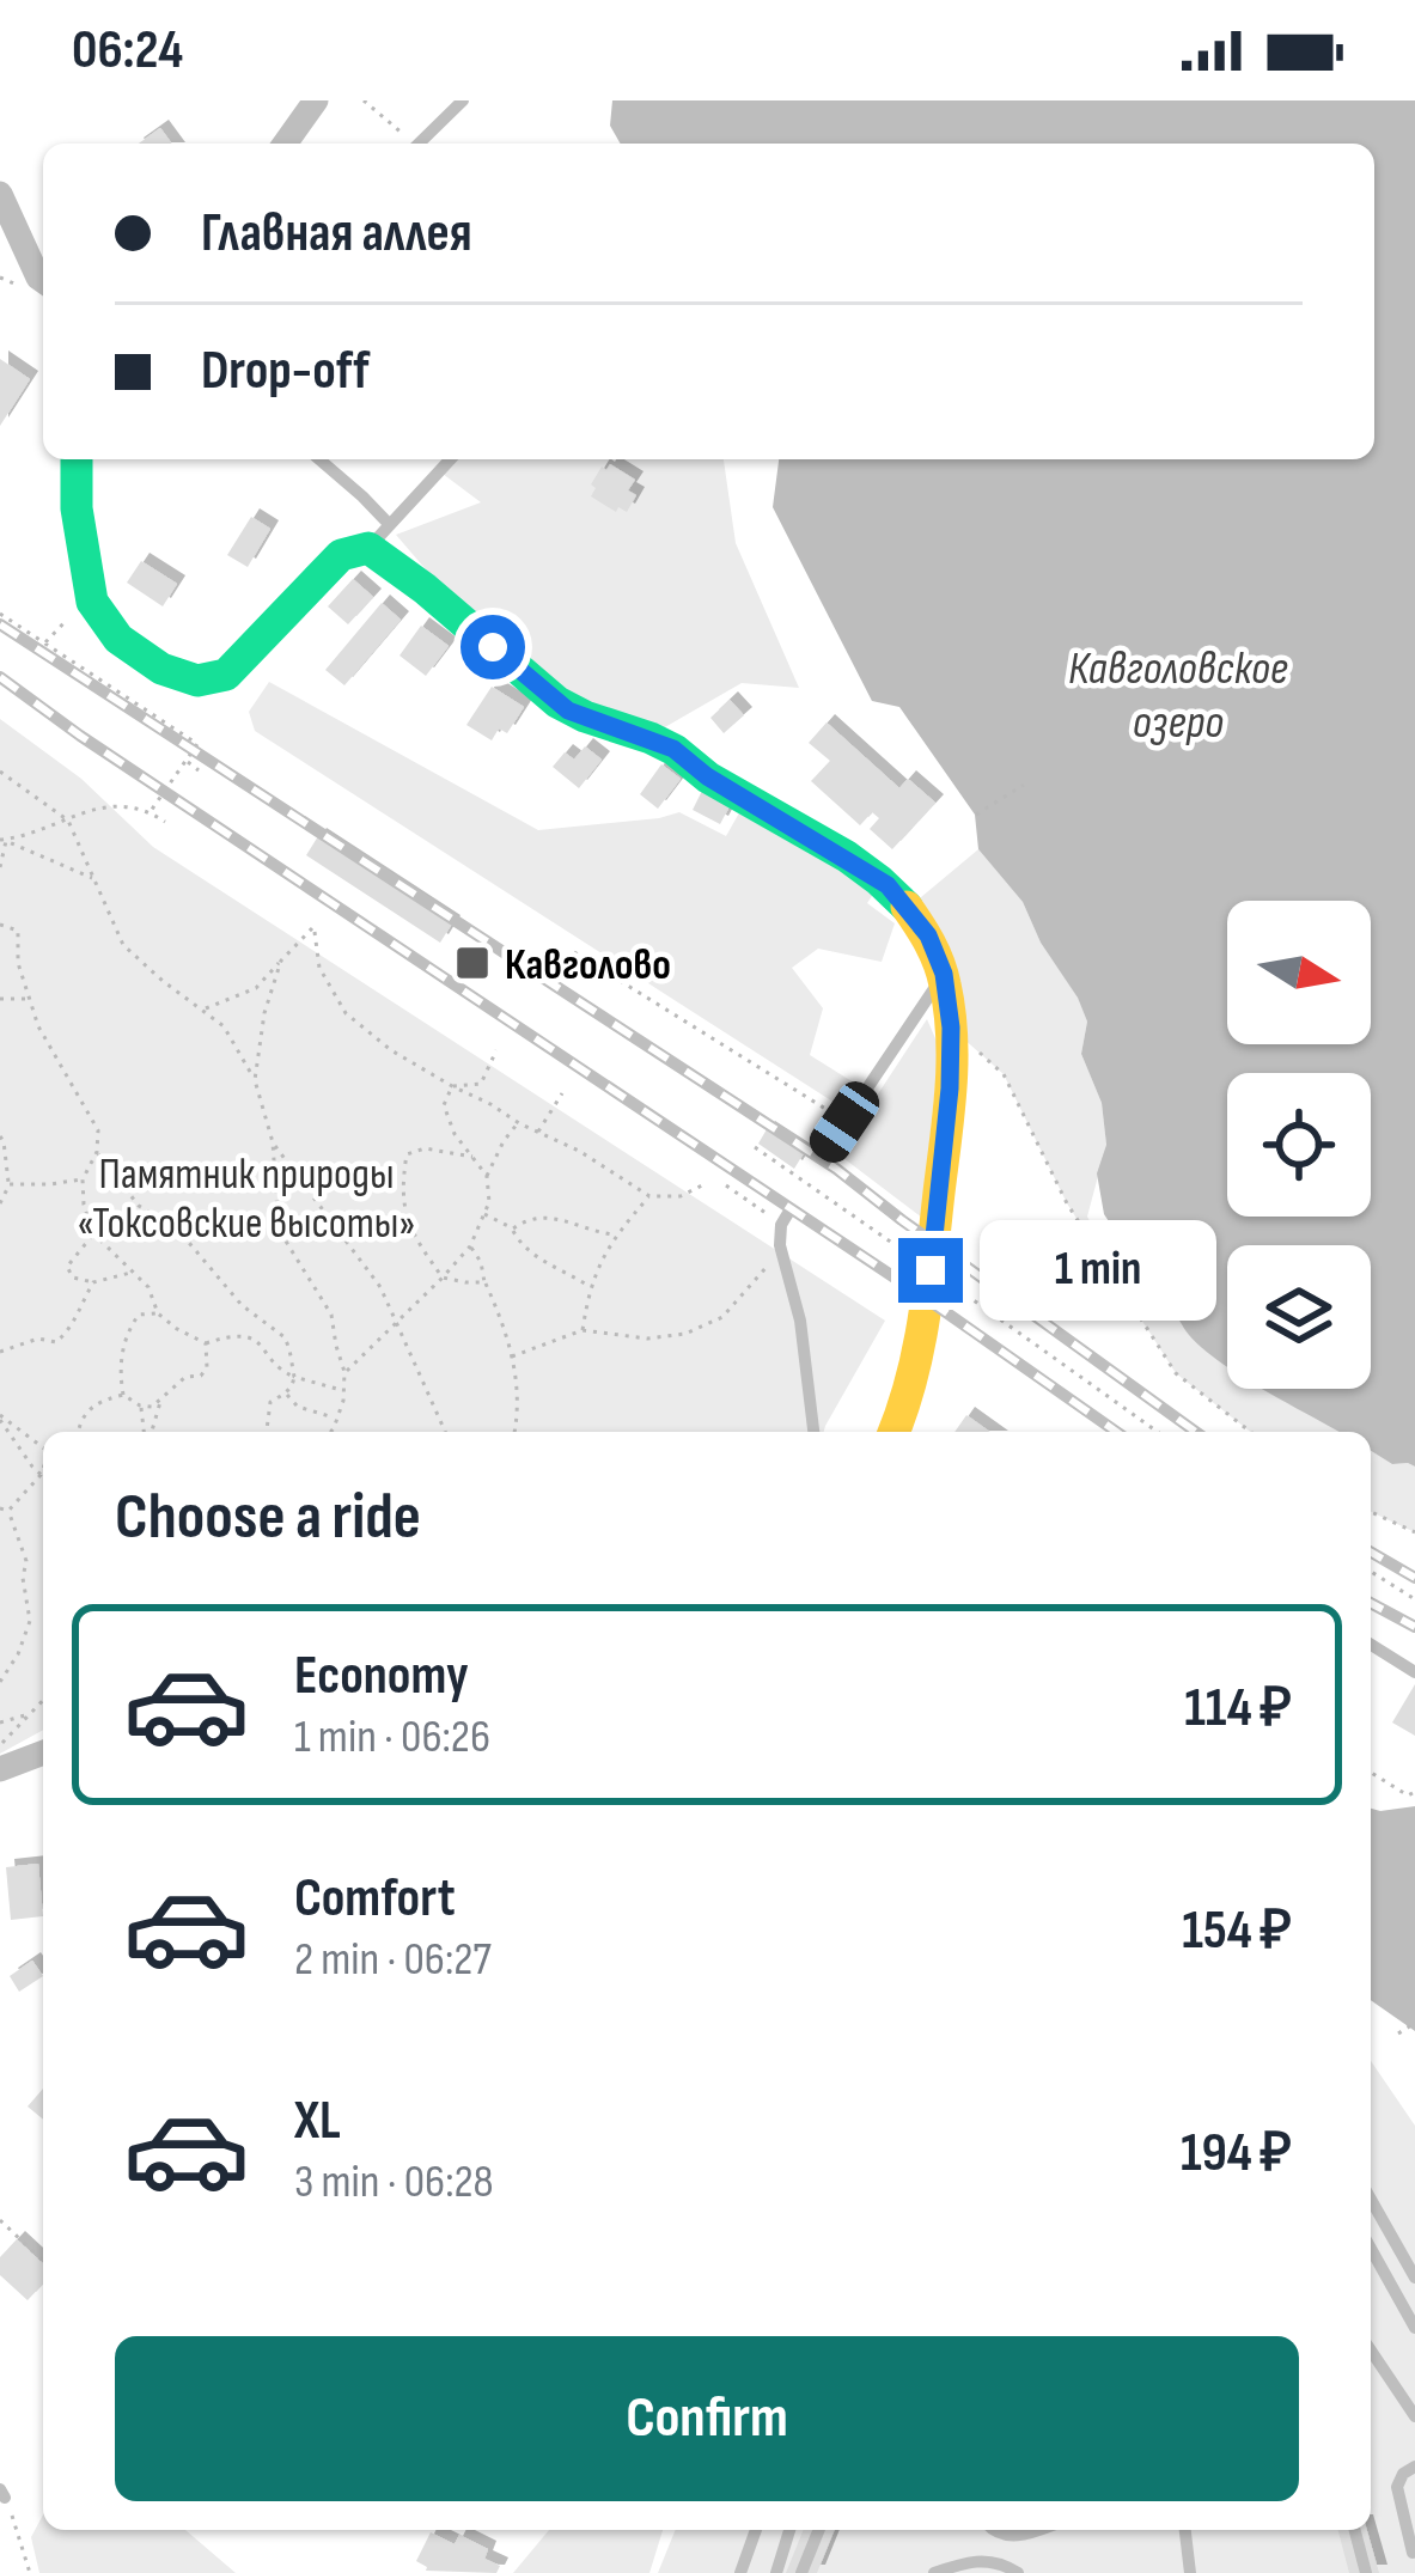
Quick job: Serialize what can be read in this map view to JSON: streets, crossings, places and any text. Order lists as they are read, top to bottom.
{
  "water": ["Кавголовское озеро"],
  "parks": ["Памятник природы «Токсовские высоты»"],
  "places": {
    "transit": ["Кавголово"]
  },
  "north": "right",
  "page": {
    "status": "06:24",
    "banner": ["Главная аллея", "Drop-off"],
    "bubble": "1 min",
    "heading": "Choose a ride",
    "list": [
      {
        "name": "Economy",
        "note": "1 min · 06:26",
        "value": "114 ₽"
      },
      {
        "name": "Comfort",
        "note": "2 min · 06:27",
        "value": "154 ₽"
      },
      {
        "name": "XL",
        "note": "3 min · 06:28",
        "value": "194 ₽"
      }
    ],
    "buttons": "Confirm"
  }
}
